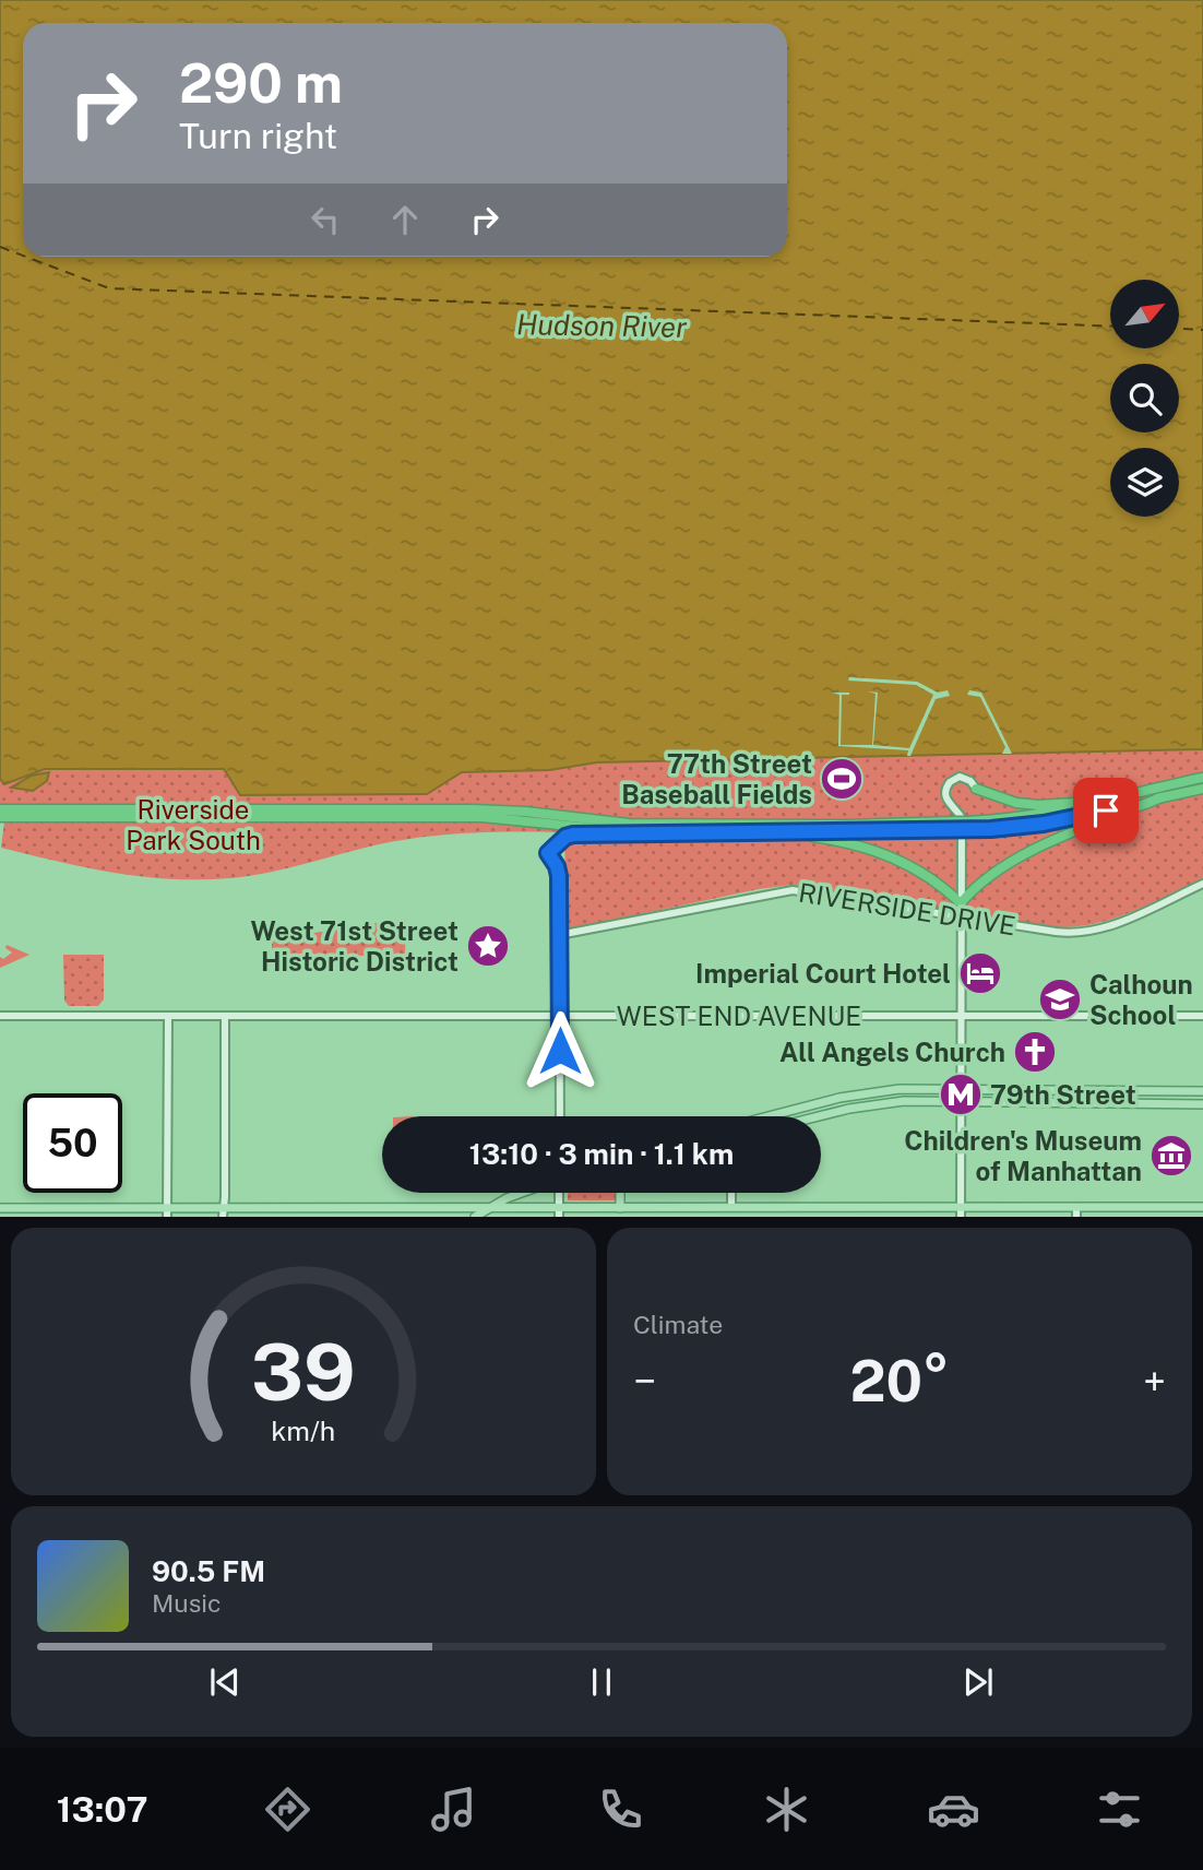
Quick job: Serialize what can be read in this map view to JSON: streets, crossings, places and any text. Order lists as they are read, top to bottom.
{
  "streets": {
    "main road": ["RIVERSIDE DRIVE", "WEST END AVENUE"]
  },
  "water": ["Hudson River"],
  "parks": ["Riverside Park South"],
  "places": {
    "sports": ["77th Street Baseball Fields"],
    "place": ["West 71st Street Historic District"],
    "hotel": ["Imperial Court Hotel"],
    "school or university": ["Calhoun School"],
    "church": ["All Angels Church"],
    "metro station": ["79th Street"],
    "museum": ["Children's Museum of Manhattan"]
  },
  "north": "top right",
  "page": {
    "turn": ["290 m", "Turn right"],
    "limit": "50",
    "trip": "13:10 · 3 min · 1.1 km",
    "tile": "Climate",
    "heat": ["−", "20°", "+"],
    "song": ["90.5 FM", "Music"],
    "tabs": "13:07",
    "gauge": ["39", "km/h"]
  }
}
